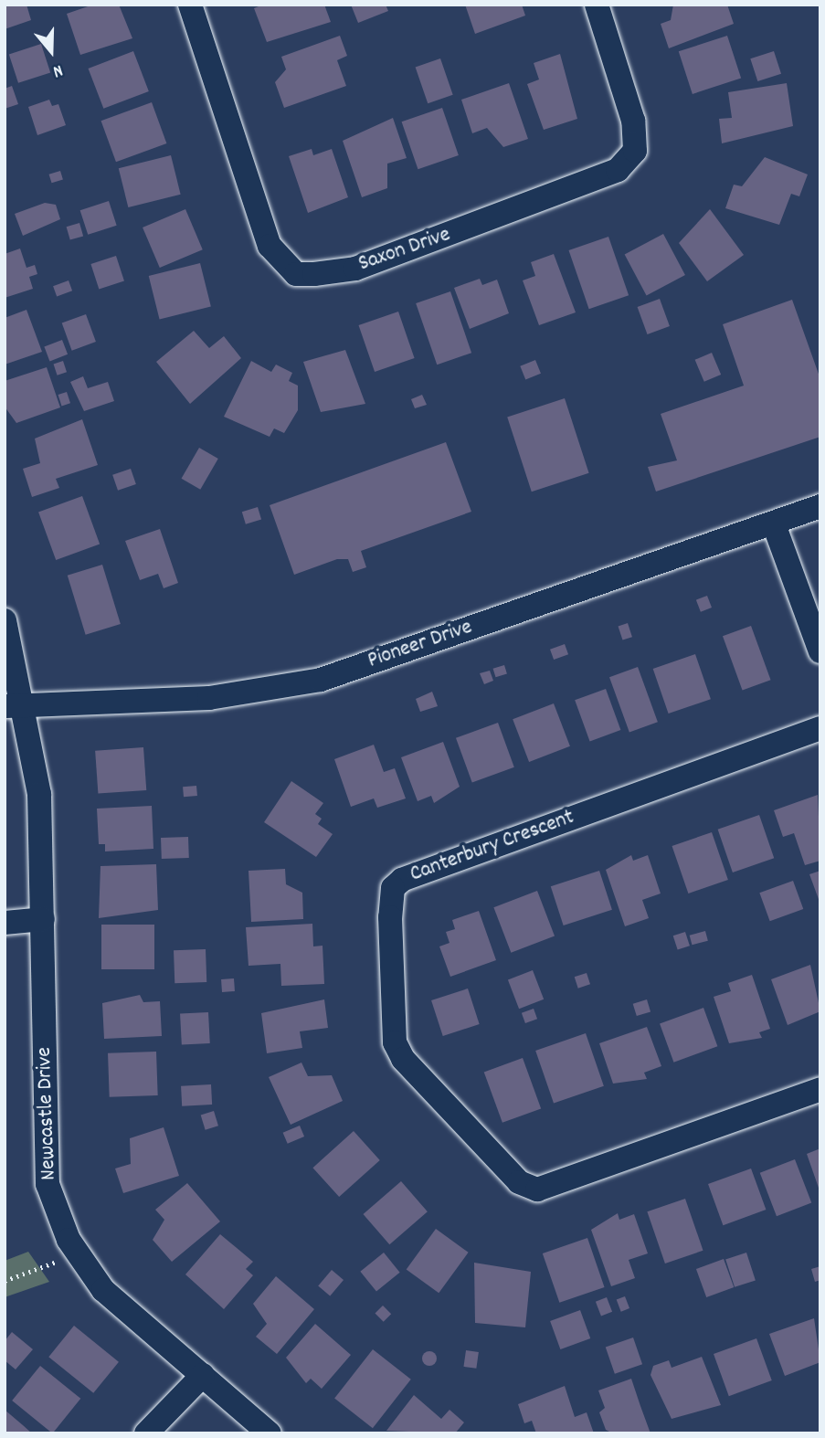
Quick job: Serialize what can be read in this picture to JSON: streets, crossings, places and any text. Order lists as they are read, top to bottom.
{
  "streets": {
    "street": [
      "Saxon Drive",
      "Pioneer Drive",
      "Canterbury Crescent",
      "Newcastle Drive"
    ]
  },
  "crossings": [
    ["Pioneer Drive", "Newcastle Drive"]
  ],
  "north": "bottom"
}
